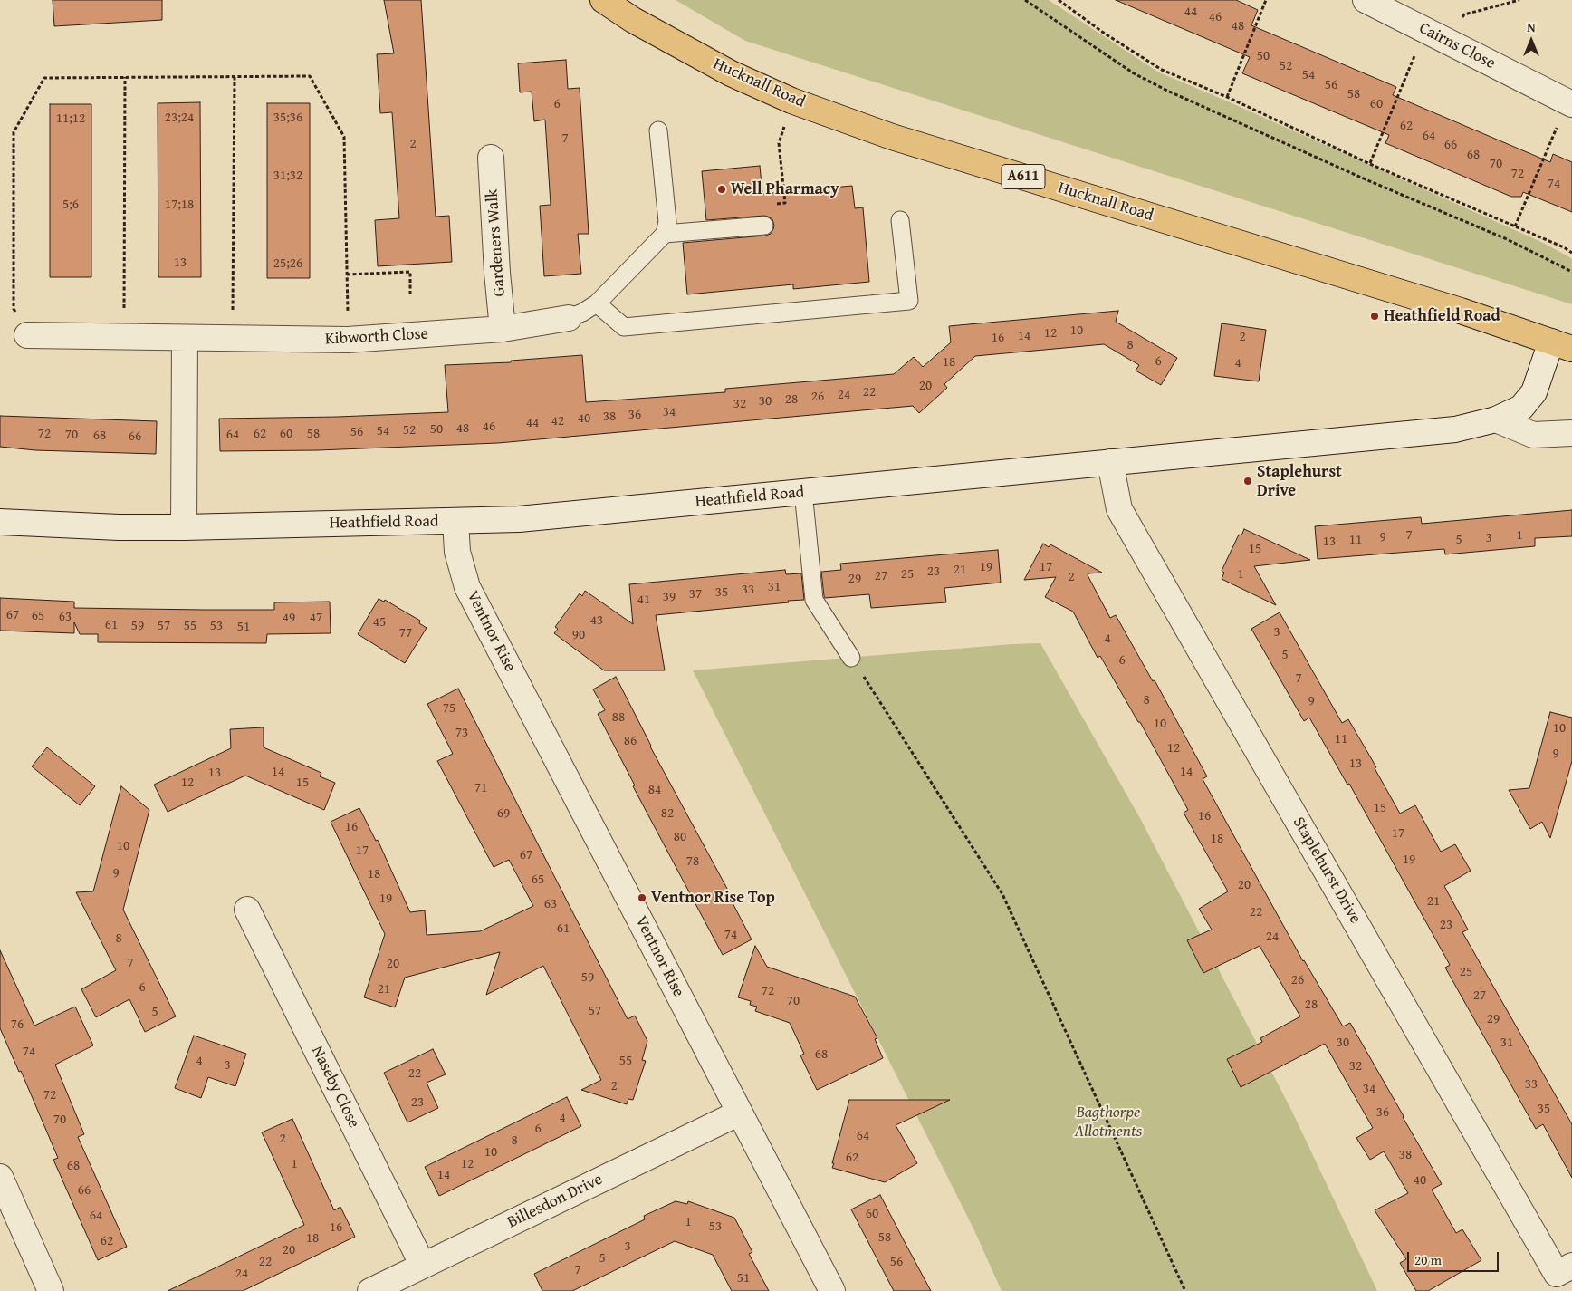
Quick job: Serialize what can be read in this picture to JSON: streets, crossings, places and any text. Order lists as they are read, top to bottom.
{
  "streets": {
    "main road": ["Hucknall Road", "A611"],
    "street": [
      "Cairns Close",
      "Gardeners Walk",
      "Kibworth Close",
      "Heathfield Road",
      "Ventnor Rise",
      "Staplehurst Drive",
      "Naseby Close",
      "Billesdon Drive"
    ]
  },
  "crossings": [
    ["Hucknall Road", "Heathfield Road"],
    ["Gardeners Walk", "Kibworth Close"],
    ["Heathfield Road", "Ventnor Rise"],
    ["Heathfield Road", "Staplehurst Drive"],
    ["Ventnor Rise", "Billesdon Drive"],
    ["Naseby Close", "Billesdon Drive"]
  ],
  "parks": ["Bagthorpe Allotments"],
  "places": [
    "Well Pharmacy",
    "Heathfield Road",
    "Staplehurst Drive",
    "Ventnor Rise Top"
  ],
  "house_numbers": [
    "44",
    "46",
    "48",
    "50",
    "52",
    "54",
    "56",
    "58",
    "6",
    "60",
    "23;24",
    "35;36",
    "11;12",
    "62",
    "64",
    "7",
    "2",
    "66",
    "68",
    "70",
    "72",
    "31;32",
    "74",
    "5;6",
    "17;18",
    "13",
    "25;26",
    "10",
    "12",
    "14",
    "2",
    "16",
    "8",
    "6",
    "18",
    "4",
    "20",
    "22",
    "24",
    "26",
    "28",
    "30",
    "32",
    "34",
    "36",
    "38",
    "40",
    "42",
    "44",
    "46",
    "48",
    "50",
    "52",
    "54",
    "56",
    "72",
    "62",
    "60",
    "58",
    "70",
    "64",
    "68",
    "66",
    "7",
    "1",
    "9",
    "3",
    "11",
    "5",
    "13",
    "15",
    "19",
    "17",
    "21",
    "23",
    "25",
    "1",
    "27",
    "2",
    "29",
    "31",
    "33",
    "35",
    "37",
    "39",
    "41",
    "67",
    "65",
    "63",
    "49",
    "47",
    "43",
    "45",
    "61",
    "59",
    "57",
    "55",
    "53",
    "51",
    "3",
    "77",
    "90",
    "4",
    "5",
    "6",
    "7",
    "8",
    "9",
    "75",
    "88",
    "10",
    "10",
    "73",
    "11",
    "86",
    "12",
    "9",
    "13",
    "14",
    "14",
    "13",
    "12",
    "15",
    "71",
    "84",
    "15",
    "69",
    "82",
    "16",
    "16",
    "17",
    "80",
    "18",
    "10",
    "17",
    "67",
    "19",
    "78",
    "9",
    "18",
    "65",
    "20",
    "19",
    "21",
    "63",
    "22",
    "23",
    "61",
    "74",
    "24",
    "8",
    "7",
    "20",
    "25",
    "59",
    "26",
    "6",
    "21",
    "72",
    "27",
    "70",
    "28",
    "57",
    "5",
    "29",
    "76",
    "30",
    "31",
    "74",
    "68",
    "4",
    "55",
    "3",
    "32",
    "22",
    "33",
    "2",
    "34",
    "72",
    "23",
    "35",
    "36",
    "4",
    "70",
    "6",
    "64",
    "2",
    "8",
    "10",
    "38",
    "62",
    "1",
    "12",
    "68",
    "14",
    "40",
    "66",
    "60",
    "64",
    "1",
    "53",
    "16",
    "58",
    "18",
    "62",
    "3",
    "20",
    "5",
    "22",
    "56",
    "7",
    "24",
    "51"
  ],
  "scale_bar": "20 m",
  "north": "top"
}
